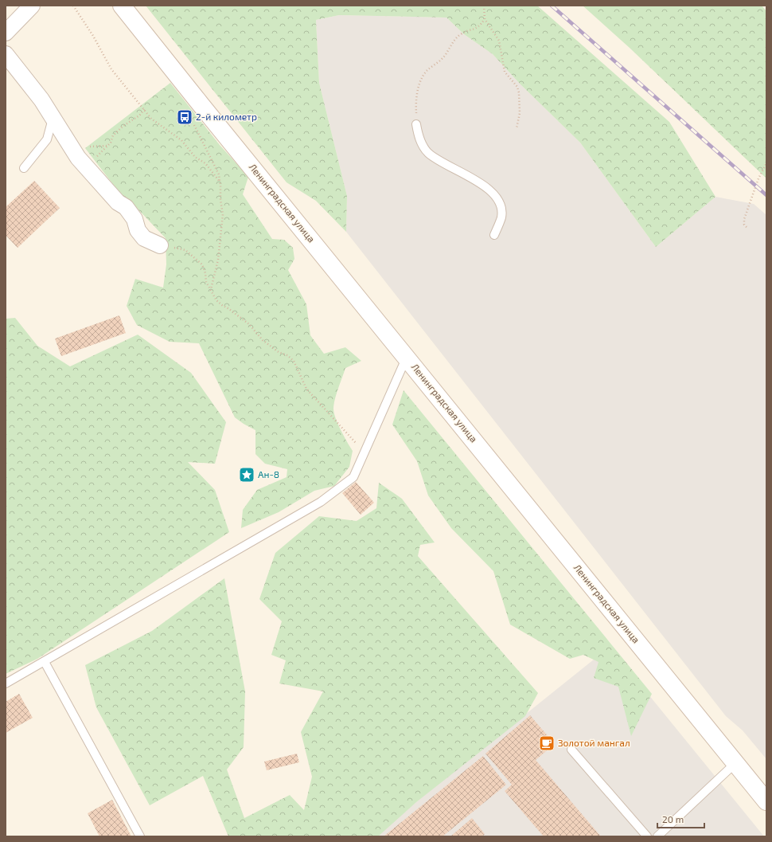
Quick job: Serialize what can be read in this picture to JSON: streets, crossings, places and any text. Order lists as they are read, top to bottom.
{
  "streets": {
    "main road": ["Ленинградская улица"]
  },
  "places": {
    "bus stop": ["2-й километр"],
    "place": ["Ан-8"],
    "cafe": ["Золотой мангал"]
  },
  "scale_bar": "20 m"
}
